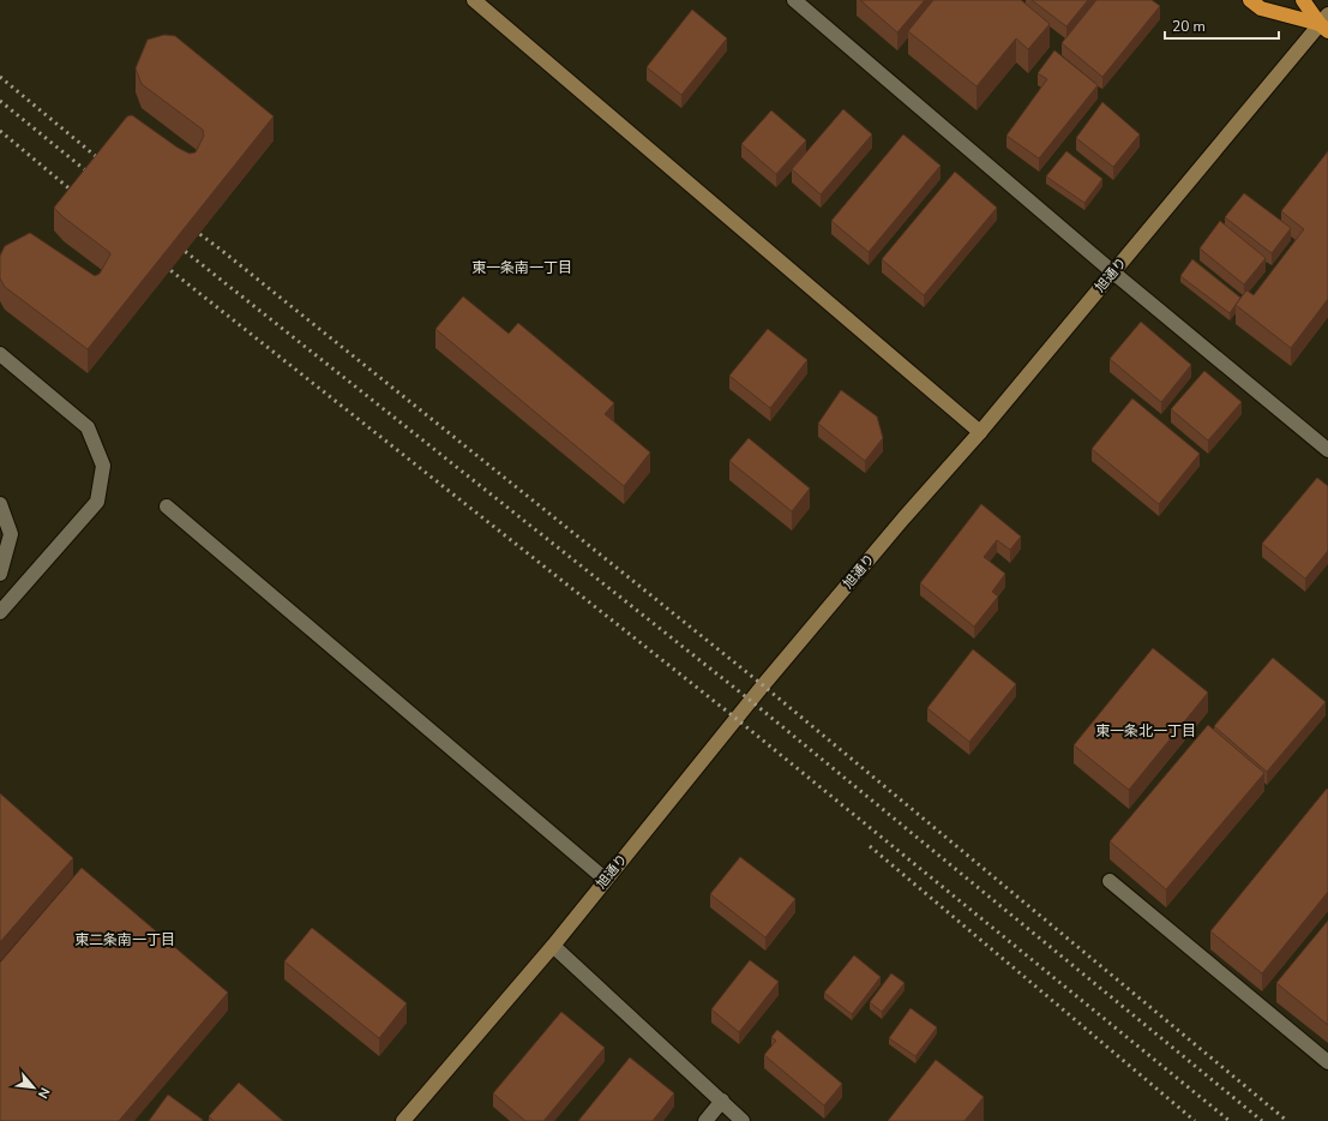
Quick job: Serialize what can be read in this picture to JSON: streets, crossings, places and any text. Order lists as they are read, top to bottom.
{
  "streets": {
    "street": ["旭通り"]
  },
  "districts": ["東一条南一丁目", "東一条北一丁目", "東二条南一丁目"],
  "scale_bar": "20 m",
  "north": "bottom right"
}
